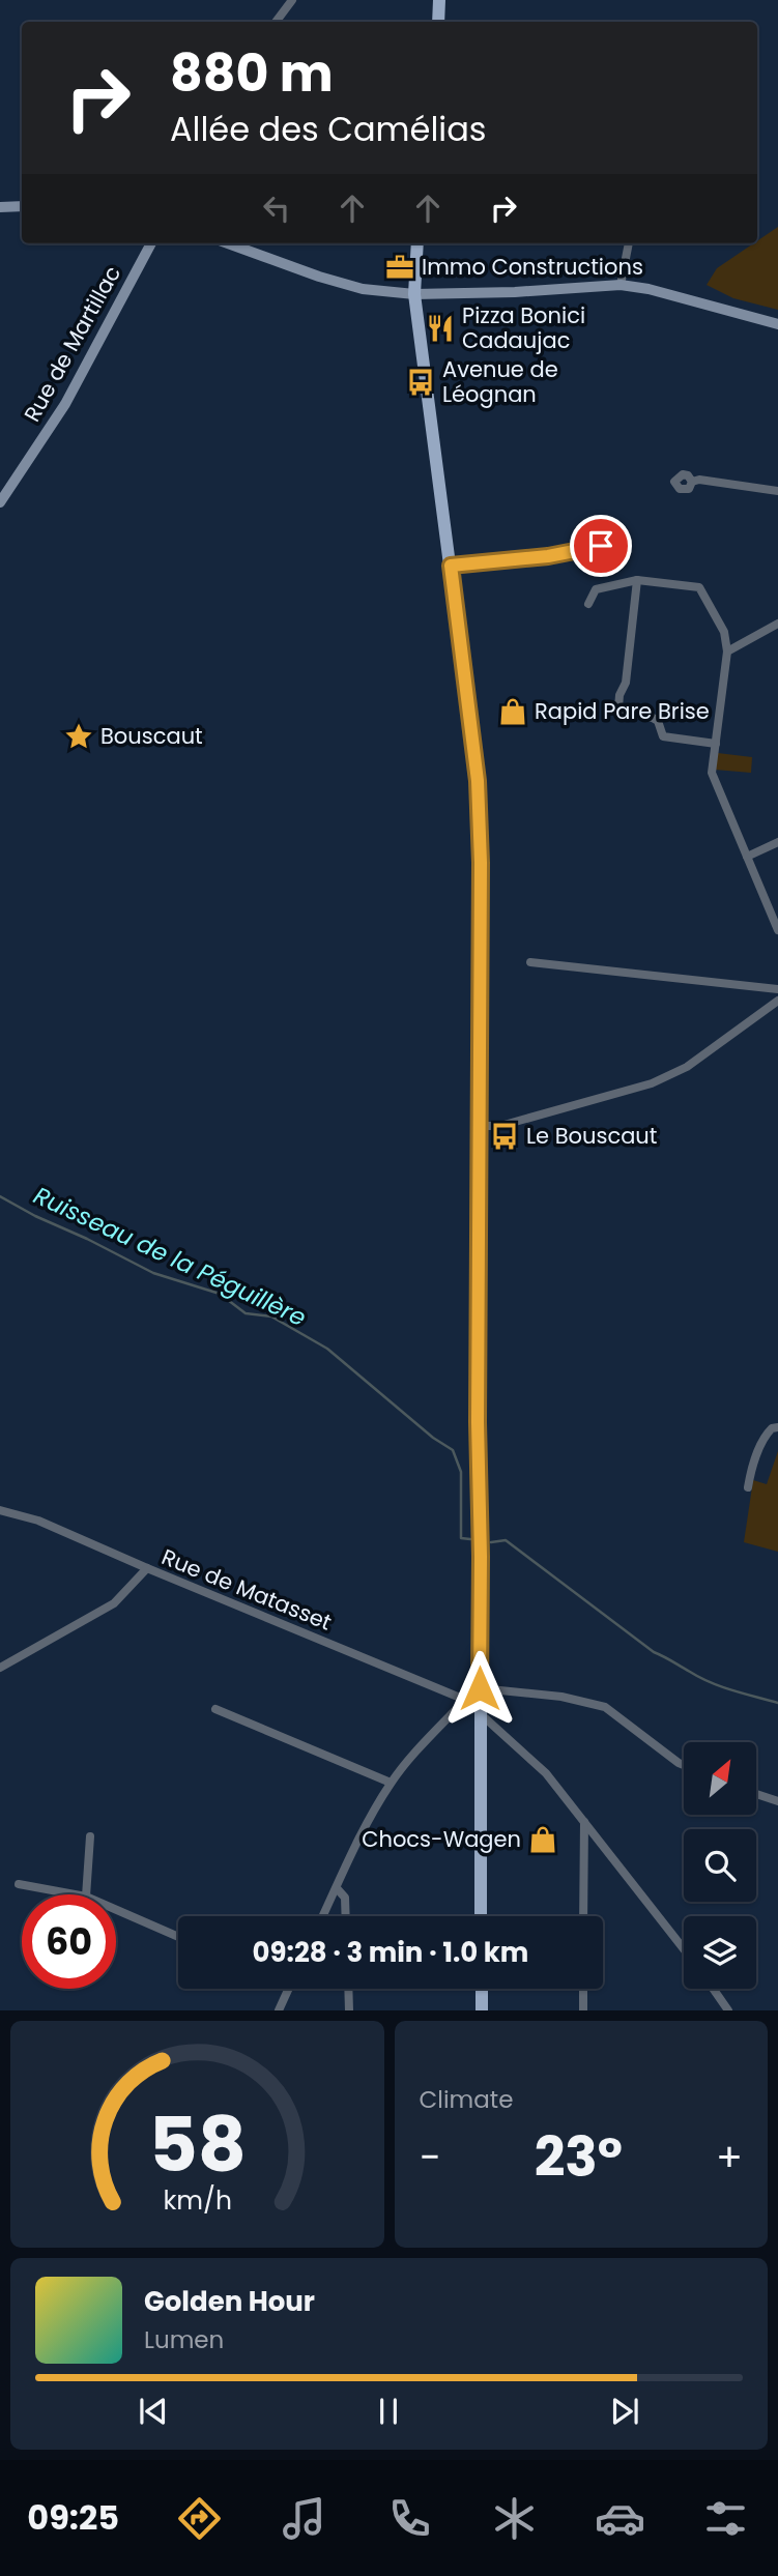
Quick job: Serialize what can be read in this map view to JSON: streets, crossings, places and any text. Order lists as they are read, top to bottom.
{
  "streets": {
    "street": ["Rue de Martillac", "Rue de Matasset"]
  },
  "water": ["Ruisseau de la Péguillère"],
  "places": {
    "office": ["Immo Constructions"],
    "restaurant": ["Pizza Bonici Cadaujac"],
    "bus stop": ["Avenue de Léognan", "Le Bouscaut"],
    "shop": ["Rapid Pare Brise", "Chocs-Wagen"],
    "place": ["Bouscaut"]
  },
  "north": "top right",
  "page": {
    "turn": ["880 m", "Allée des Camélias"],
    "limit": "60",
    "trip": "09:28 · 3 min · 1.0 km",
    "tile": "Climate",
    "heat": ["−", "23°", "+"],
    "song": ["Golden Hour", "Lumen"],
    "tabs": "09:25",
    "gauge": ["58", "km/h"]
  }
}
